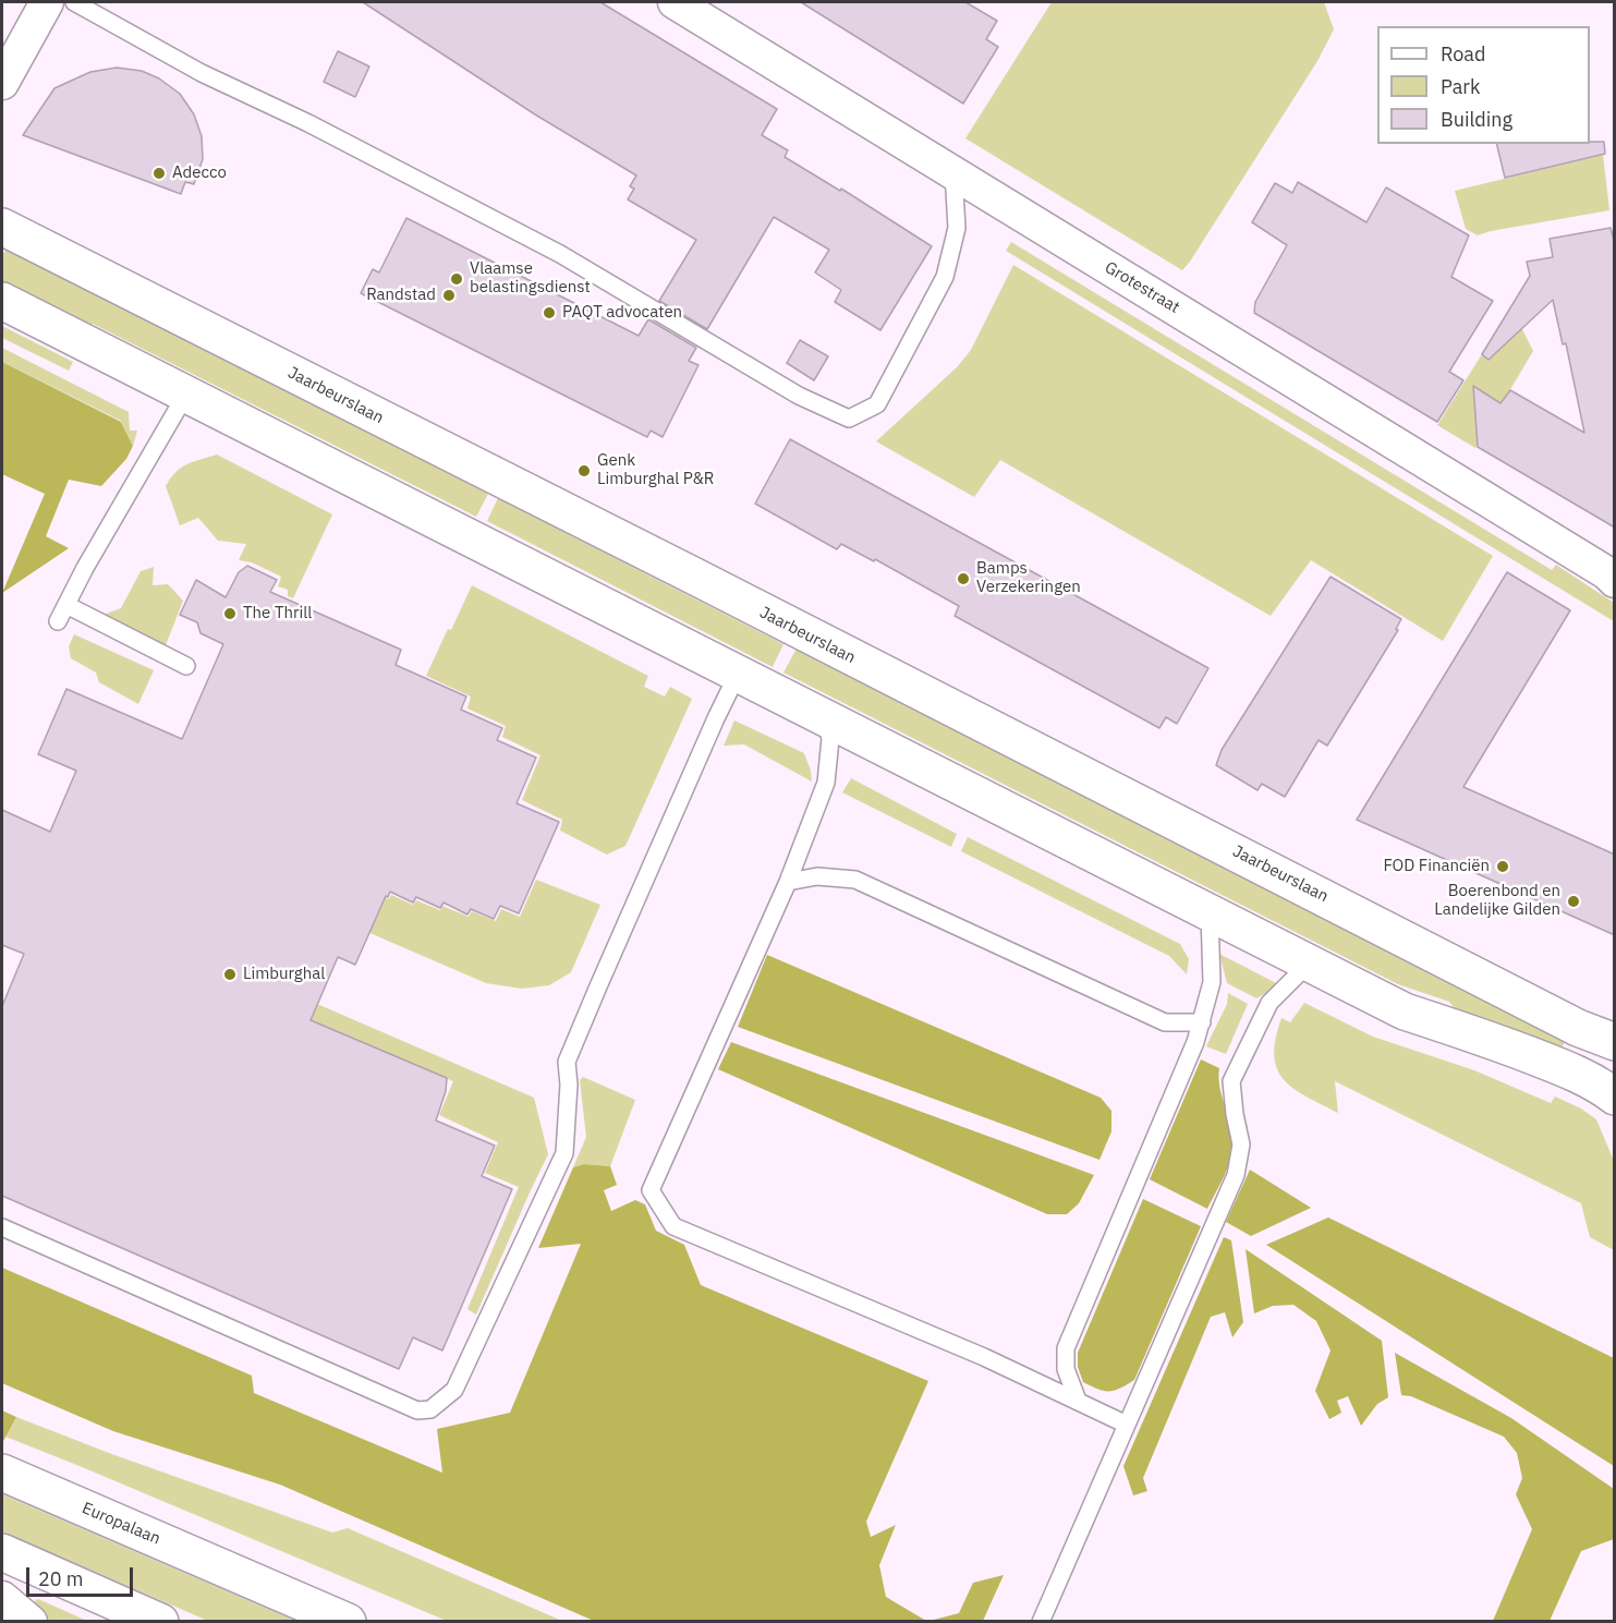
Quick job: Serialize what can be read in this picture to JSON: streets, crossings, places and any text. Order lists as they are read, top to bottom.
{
  "streets": {
    "main road": ["Jaarbeurslaan", "Europalaan"],
    "street": ["Grotestraat"]
  },
  "places": [
    "Adecco",
    "Vlaamse belastingsdienst",
    "Randstad",
    "PAQT advocaten",
    "Genk Limburghal P&R",
    "Bamps Verzekeringen",
    "The Thrill",
    "FOD Financiën",
    "Boerenbond en Landelijke Gilden",
    "Limburghal"
  ],
  "legend": ["Road", "Park", "Building"],
  "scale_bar": "20 m"
}
